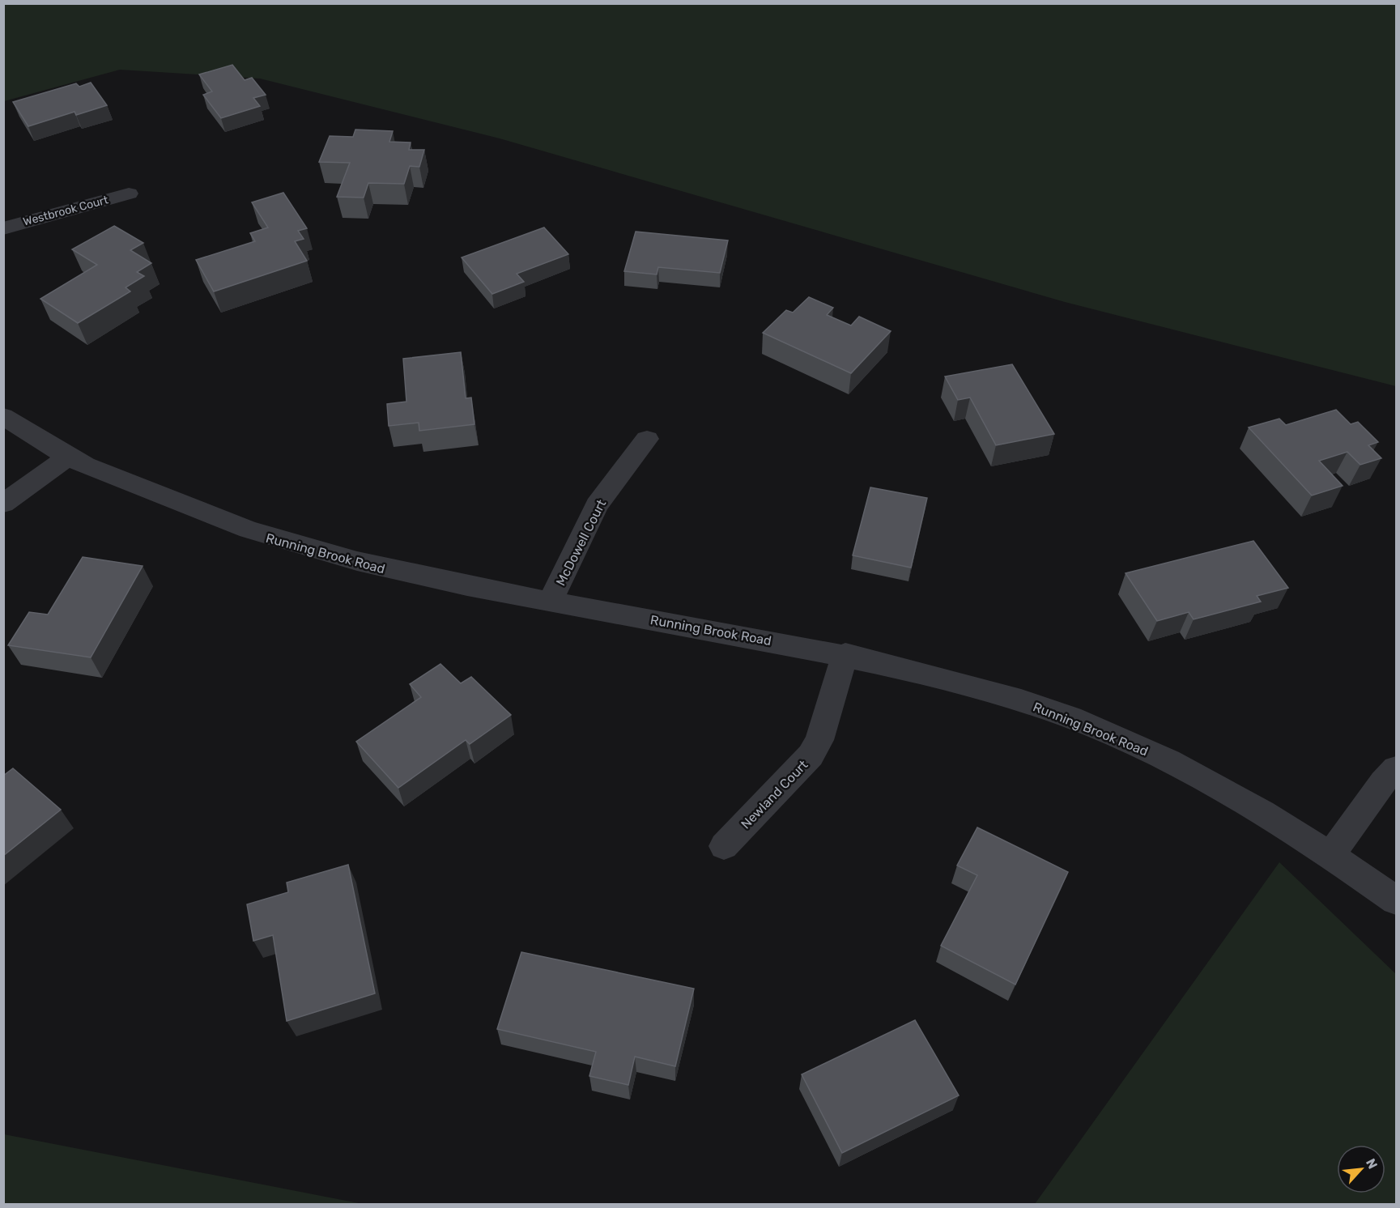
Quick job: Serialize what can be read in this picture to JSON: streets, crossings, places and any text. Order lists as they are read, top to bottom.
{
  "streets": {
    "street": [
      "Westbrook Court",
      "McDowell Court",
      "Running Brook Road",
      "Newland Court"
    ]
  },
  "crossings": [
    ["McDowell Court", "Running Brook Road"],
    ["Running Brook Road", "Newland Court"]
  ],
  "north": "top right"
}
